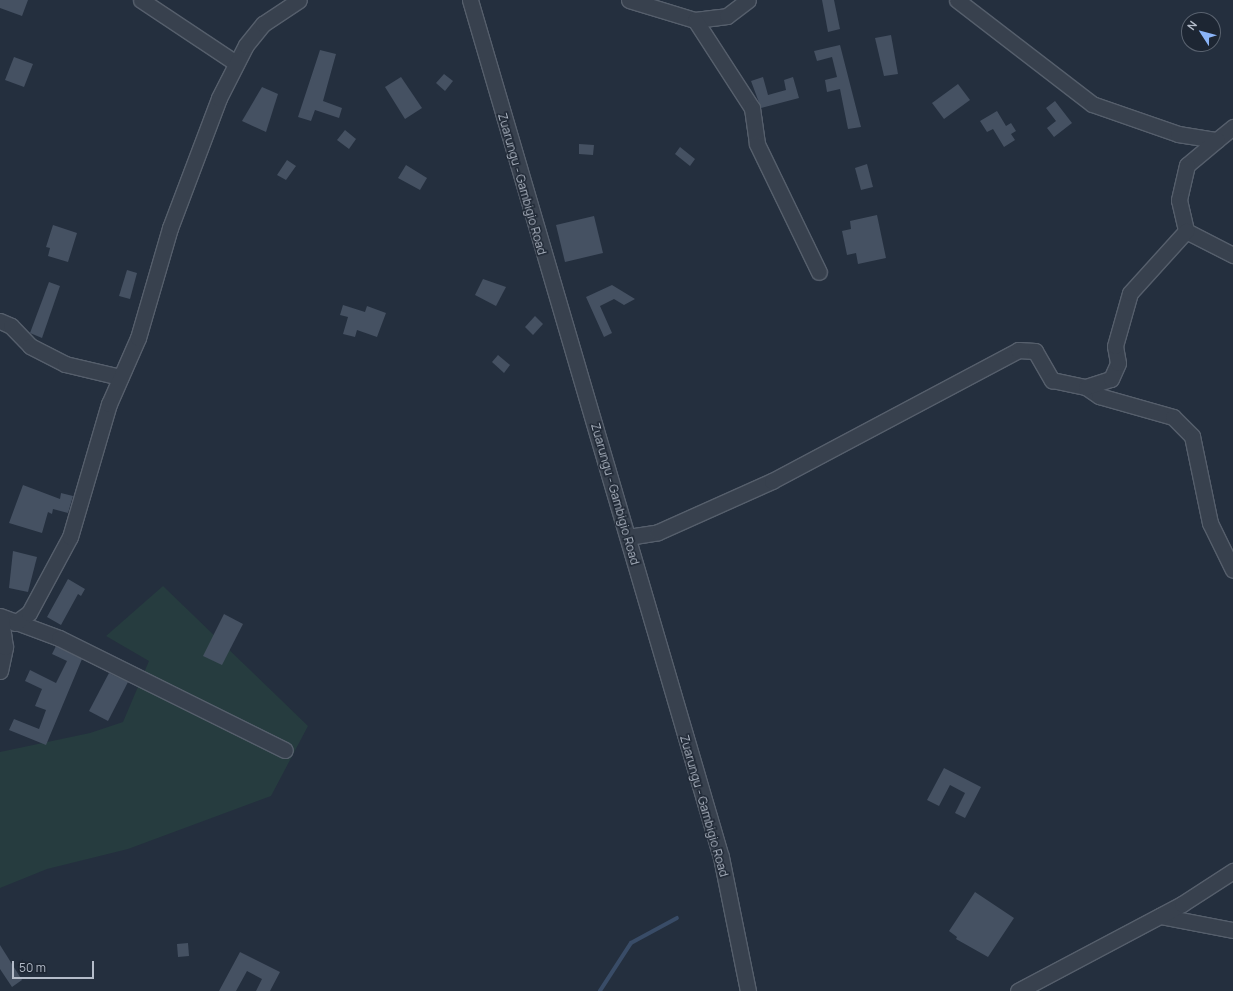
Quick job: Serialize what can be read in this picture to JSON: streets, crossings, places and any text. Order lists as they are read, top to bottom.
{
  "streets": {
    "street": ["Zuarungu - Gambigio Road"]
  },
  "scale_bar": "50 m",
  "north": "top left"
}
